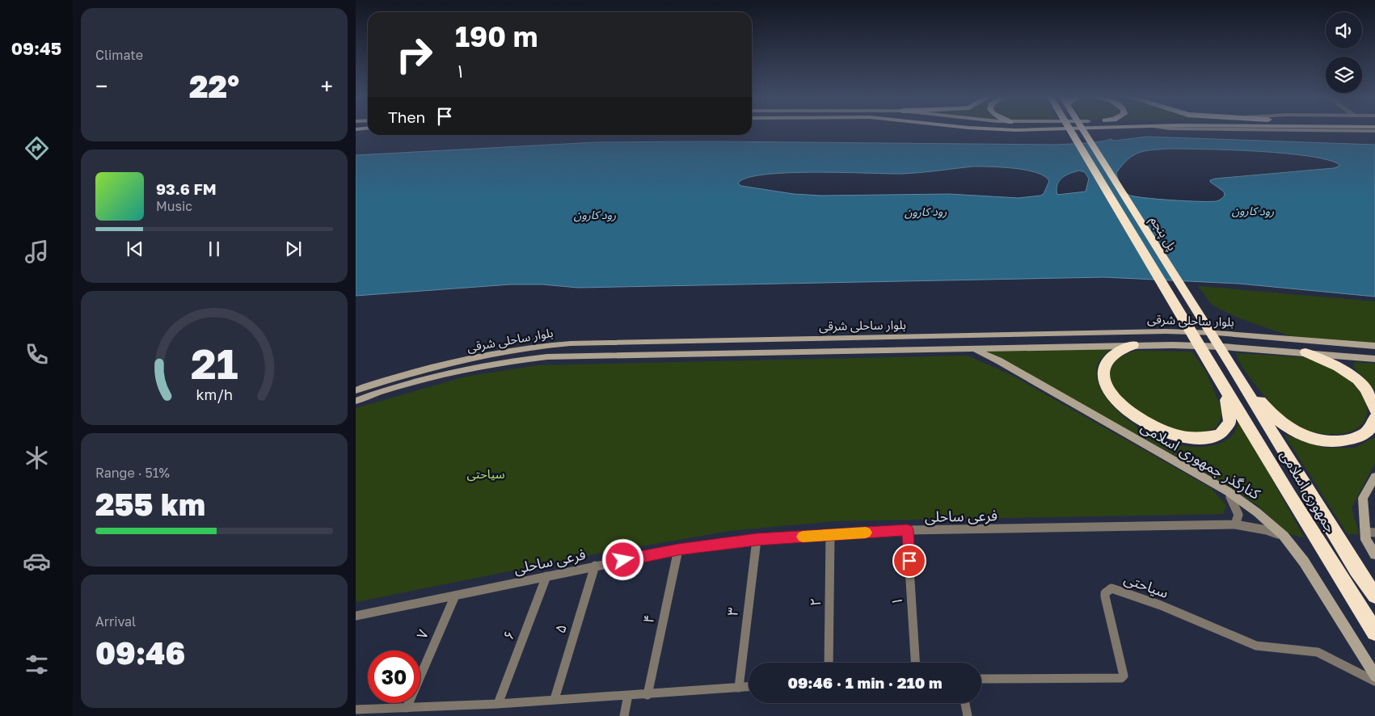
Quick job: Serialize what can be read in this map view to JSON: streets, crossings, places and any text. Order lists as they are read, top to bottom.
{
  "streets": {
    "highway": ["پل پنجم", "جمهوری اسلامی"],
    "main road": ["بلوار ساحلی شرقی", "کنارگذر جمهوری اسلامی"],
    "street": [
      "فرعی ساحلی",
      "سیاحتی",
      "۱",
      "۲",
      "۳",
      "۴",
      "۵",
      "۷",
      "۶"
    ]
  },
  "crossings": [
    ["پل پنجم", "جمهوری اسلامی"],
    ["بلوار ساحلی شرقی", "کنارگذر جمهوری اسلامی"],
    ["کنارگذر جمهوری اسلامی", "فرعی ساحلی"],
    ["فرعی ساحلی", "۱"],
    ["فرعی ساحلی", "۲"],
    ["فرعی ساحلی", "۳"],
    ["فرعی ساحلی", "۴"],
    ["فرعی ساحلی", "۵"],
    ["فرعی ساحلی", "۷"],
    ["فرعی ساحلی", "۶"]
  ],
  "water": ["رود کارون"],
  "parks": ["سیاحتی"],
  "page": {
    "tabs": "09:45",
    "tile": [
      "Climate",
      ["Range · 51%", "255 km"],
      ["Arrival", "09:46"]
    ],
    "turn": ["190 m", "۱"],
    "heat": ["−", "22°", "+"],
    "then": "Then",
    "song": ["93.6 FM", "Music"],
    "limit": "30",
    "trip": "09:46 · 1 min · 210 m",
    "gauge": ["21", "km/h"]
  }
}
